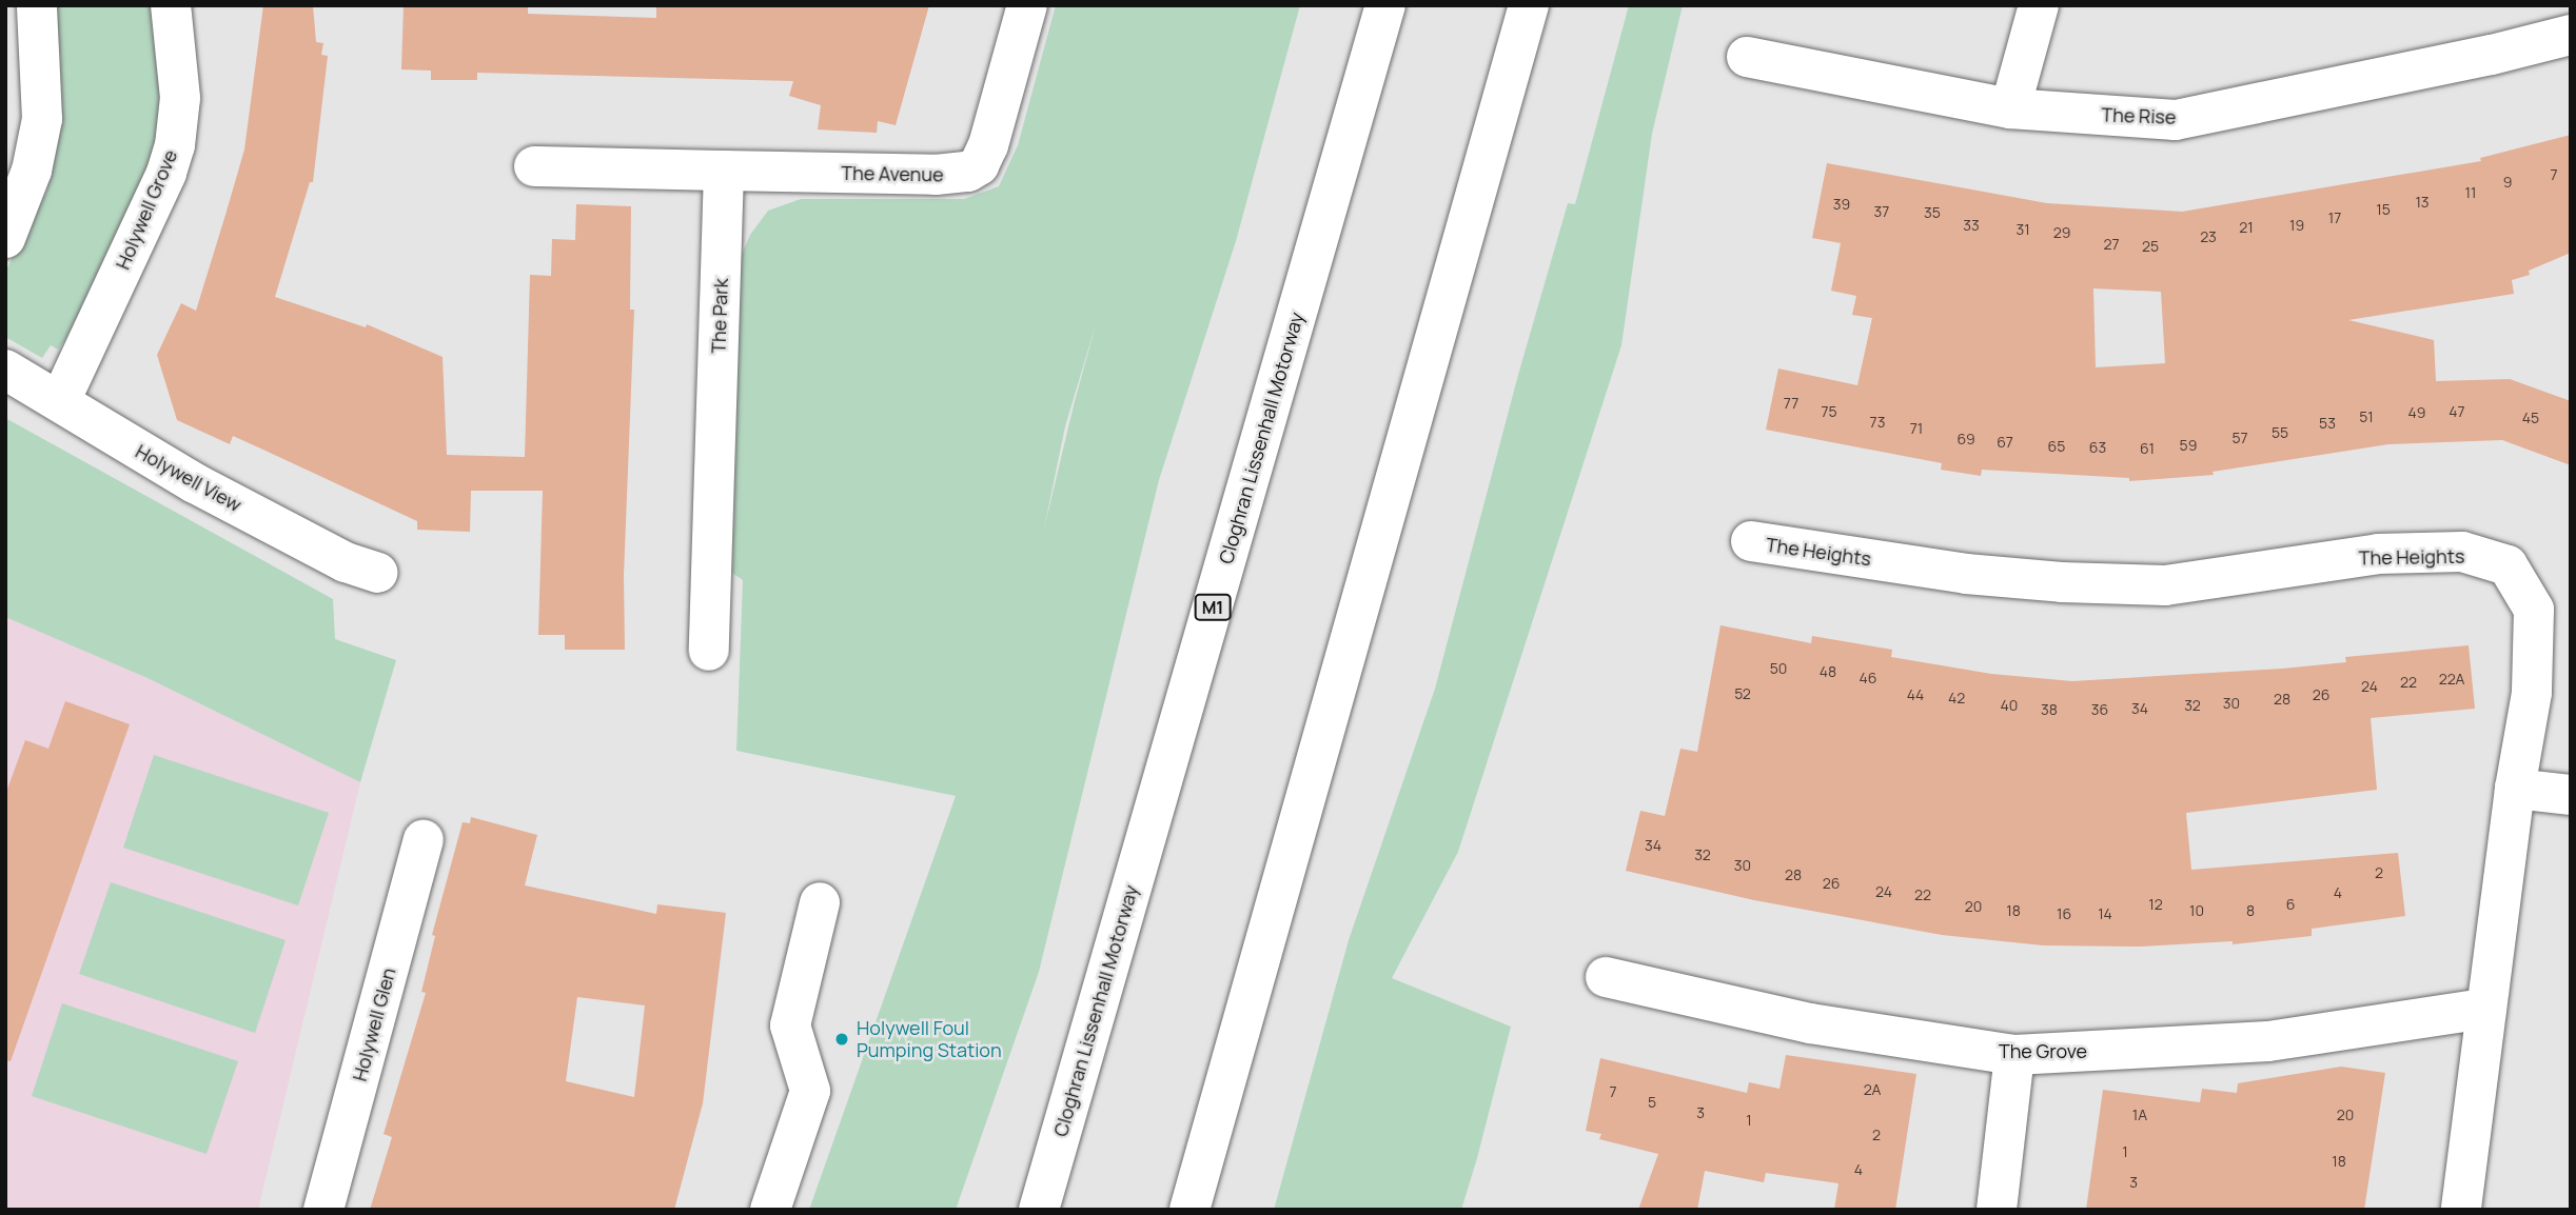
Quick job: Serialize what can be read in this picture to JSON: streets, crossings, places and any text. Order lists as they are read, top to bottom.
{
  "streets": {
    "main road": [
      "The Rise",
      "The Avenue",
      "Holywell Grove",
      "The Park",
      "Cloghran Lissenhall Motorway",
      "Holywell View",
      "The Heights",
      "M1",
      "Holywell Glen",
      "The Grove"
    ]
  },
  "crossings": [
    ["The Avenue", "The Park"],
    ["Holywell Grove", "Holywell View"],
    ["The Heights", "The Grove"]
  ],
  "places": ["Holywell Foul Pumping Station"],
  "house_numbers": [
    "7",
    "9",
    "11",
    "13",
    "39",
    "15",
    "37",
    "35",
    "17",
    "33",
    "19",
    "21",
    "31",
    "29",
    "23",
    "27",
    "25",
    "77",
    "75",
    "47",
    "49",
    "51",
    "45",
    "73",
    "53",
    "71",
    "55",
    "57",
    "69",
    "67",
    "59",
    "65",
    "63",
    "61",
    "50",
    "48",
    "46",
    "22A",
    "22",
    "24",
    "52",
    "44",
    "26",
    "42",
    "28",
    "30",
    "40",
    "32",
    "34",
    "38",
    "36",
    "34",
    "32",
    "30",
    "2",
    "28",
    "26",
    "24",
    "4",
    "22",
    "12",
    "6",
    "20",
    "18",
    "10",
    "8",
    "16",
    "14",
    "2A",
    "7",
    "5",
    "3",
    "1A",
    "20",
    "1",
    "2",
    "1",
    "18",
    "4",
    "3"
  ]
}
